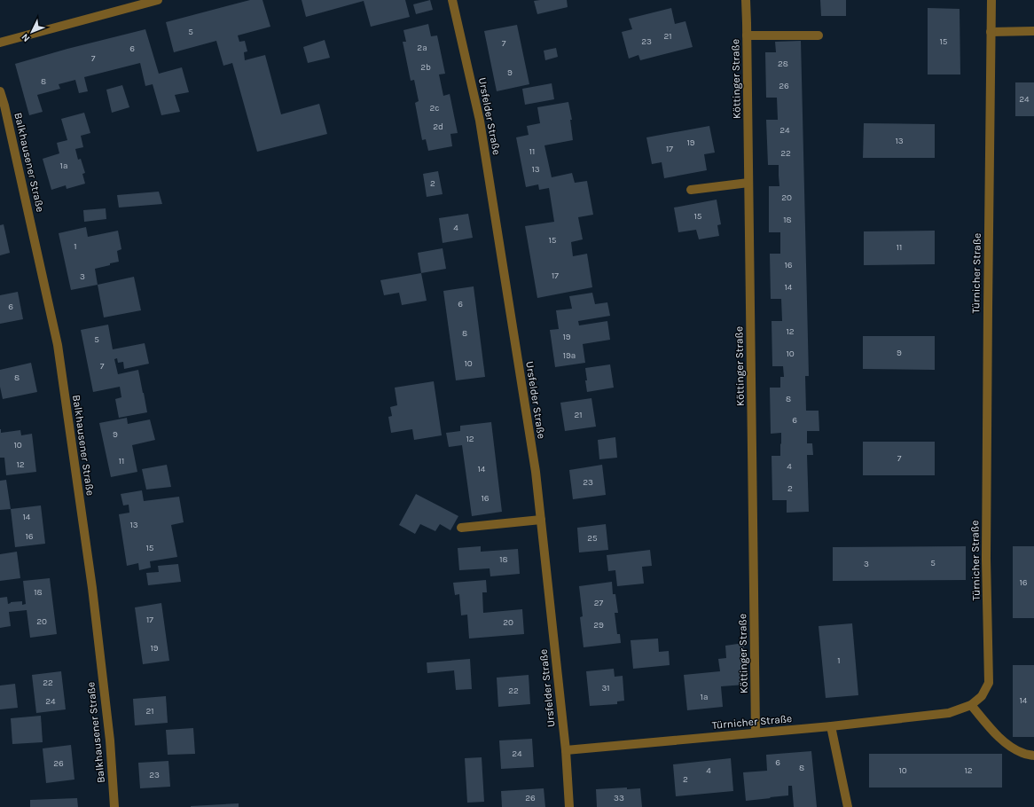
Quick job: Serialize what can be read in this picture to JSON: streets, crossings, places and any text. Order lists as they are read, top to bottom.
{
  "streets": {
    "street": [
      "Köttinger Straße",
      "Ursfelder Straße",
      "Balkhausener Straße",
      "Türnicher Straße"
    ]
  },
  "crossings": [
    ["Köttinger Straße", "Türnicher Straße"],
    ["Ursfelder Straße", "Türnicher Straße"]
  ],
  "house_numbers": [
    "5",
    "21",
    "23",
    "15",
    "7",
    "2a",
    "6",
    "7",
    "28",
    "2b",
    "9",
    "8",
    "26",
    "24",
    "2c",
    "2d",
    "24",
    "13",
    "19",
    "17",
    "11",
    "22",
    "1a",
    "13",
    "2",
    "20",
    "15",
    "18",
    "4",
    "15",
    "1",
    "11",
    "16",
    "17",
    "3",
    "14",
    "6",
    "6",
    "12",
    "8",
    "19",
    "5",
    "9",
    "10",
    "19a",
    "10",
    "7",
    "8",
    "8",
    "21",
    "6",
    "9",
    "12",
    "10",
    "7",
    "11",
    "12",
    "4",
    "14",
    "23",
    "2",
    "16",
    "14",
    "13",
    "16",
    "25",
    "15",
    "18",
    "5",
    "3",
    "16",
    "18",
    "27",
    "17",
    "20",
    "20",
    "29",
    "19",
    "1",
    "22",
    "31",
    "22",
    "1a",
    "14",
    "24",
    "21",
    "24",
    "6",
    "26",
    "8",
    "4",
    "10",
    "12",
    "23",
    "2",
    "26",
    "33"
  ],
  "north": "bottom left"
}
